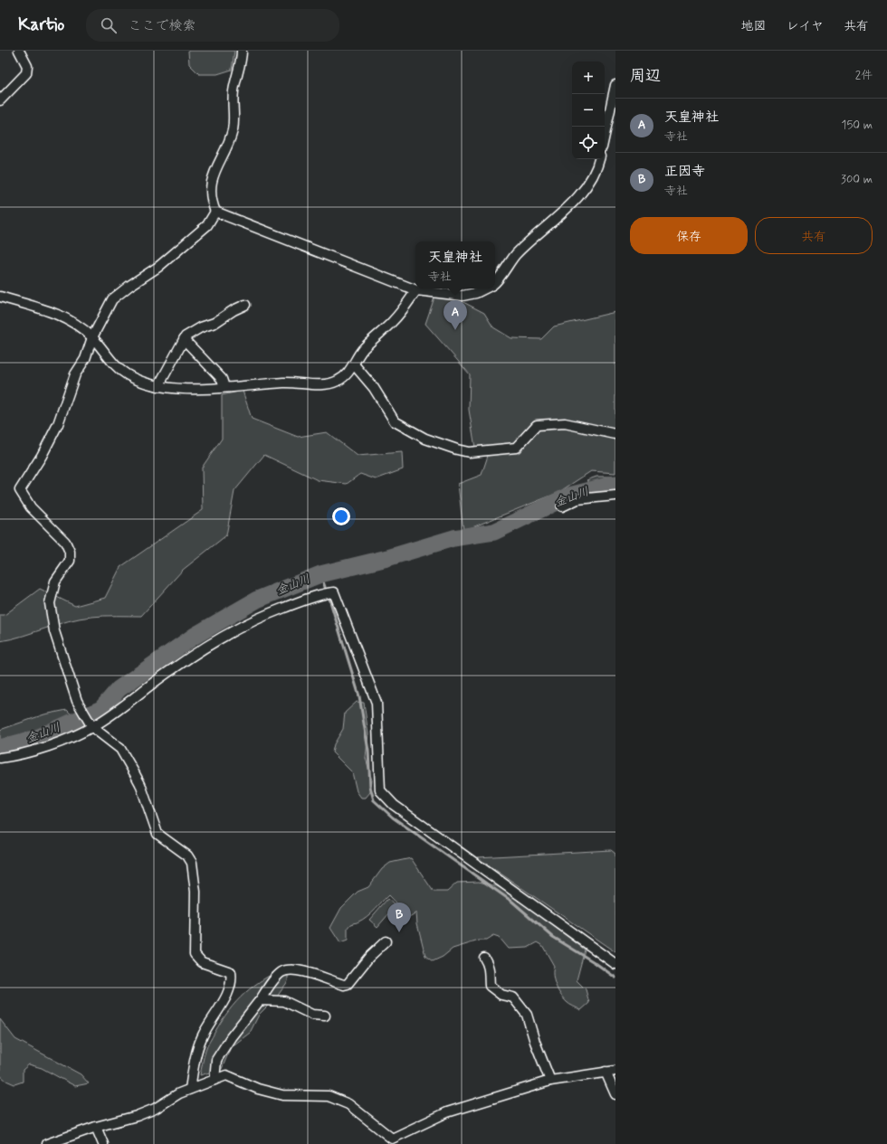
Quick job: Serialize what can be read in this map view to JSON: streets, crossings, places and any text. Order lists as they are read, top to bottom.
{
  "water": ["金山川"],
  "page": {
    "header": "Kartio",
    "search": "ここで検索",
    "nav": ["地図", "レイヤ", "共有"],
    "heading": ["周辺", "2件"],
    "map_buttons": ["+", "−"],
    "list": [
      {
        "mark": "A",
        "name": "天皇神社",
        "note": "寺社",
        "value": "150 m"
      },
      {
        "mark": "B",
        "name": "正因寺",
        "note": "寺社",
        "value": "300 m"
      }
    ],
    "buttons": ["保存", "共有"],
    "popup": ["天皇神社", "寺社"],
    "pins": ["A", "B"]
  }
}
